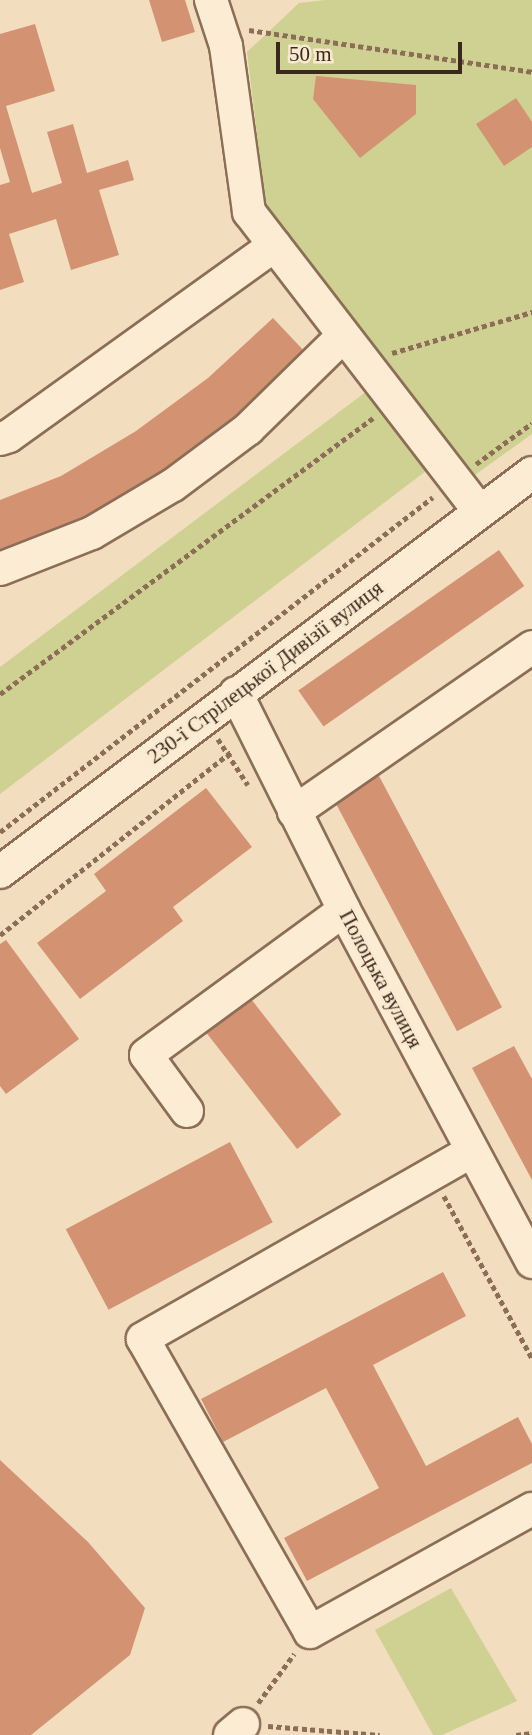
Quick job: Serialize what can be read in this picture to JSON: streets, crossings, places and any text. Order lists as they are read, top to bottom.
{
  "streets": {
    "street": ["230-ї Стрілецької Дивізії вулиця", "Полоцька вулиця"]
  },
  "crossings": [
    ["230-ї Стрілецької Дивізії вулиця", "Полоцька вулиця"]
  ],
  "scale_bar": "50 m"
}
